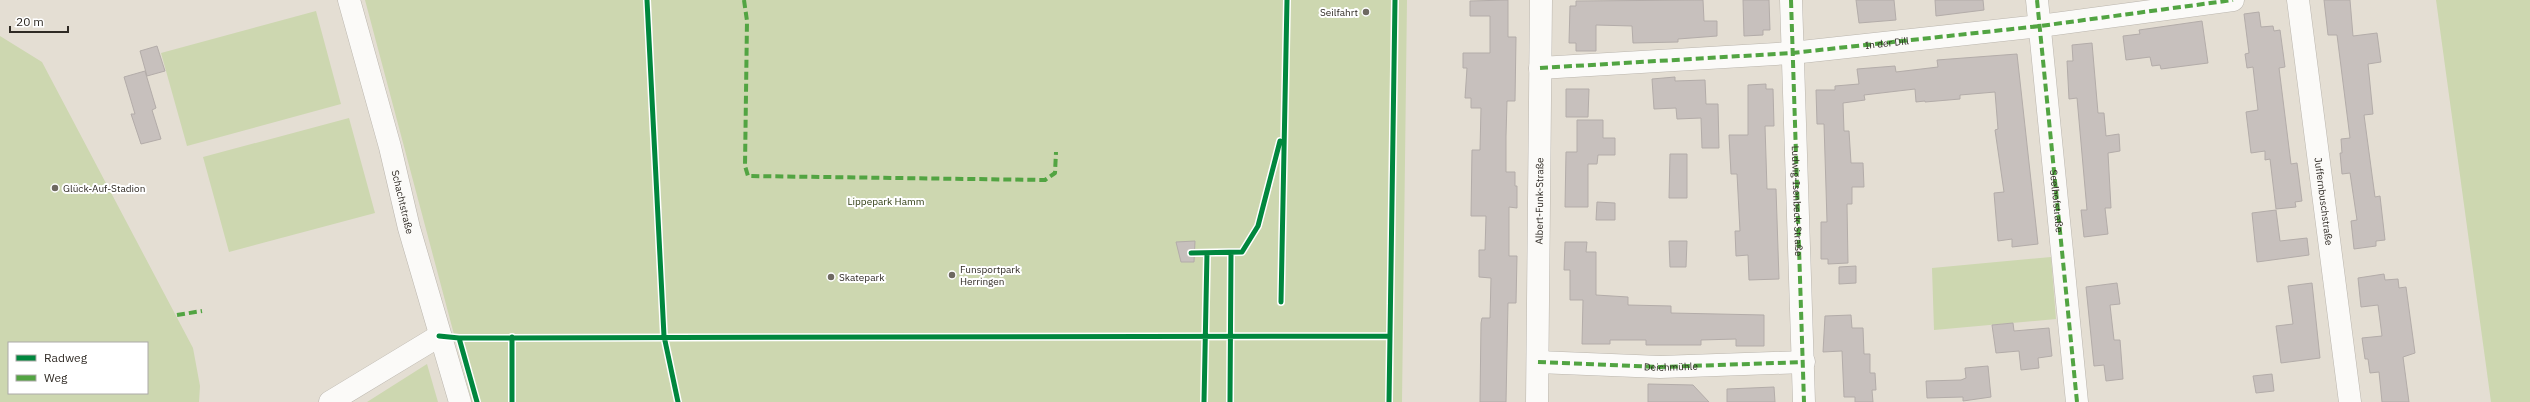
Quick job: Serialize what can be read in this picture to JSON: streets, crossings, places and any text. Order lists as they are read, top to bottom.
{
  "streets": {
    "street": [
      "In der Dill",
      "Schachtstraße",
      "Albert-Funk-Straße",
      "Ludwig-Isenbeck-Straße",
      "Seelhofstraße",
      "Juffernbuschstraße",
      "Deichmühle"
    ]
  },
  "crossings": [
    ["In der Dill", "Albert-Funk-Straße"],
    ["In der Dill", "Ludwig-Isenbeck-Straße"],
    ["In der Dill", "Seelhofstraße"],
    ["Albert-Funk-Straße", "Deichmühle"],
    ["Ludwig-Isenbeck-Straße", "Deichmühle"]
  ],
  "parks": ["Lippepark Hamm"],
  "places": [
    "Seilfahrt",
    "Glück-Auf-Stadion",
    "Funsportpark Herringen",
    "Skatepark"
  ],
  "legend": ["Radweg", "Weg"],
  "scale_bar": "20 m"
}
